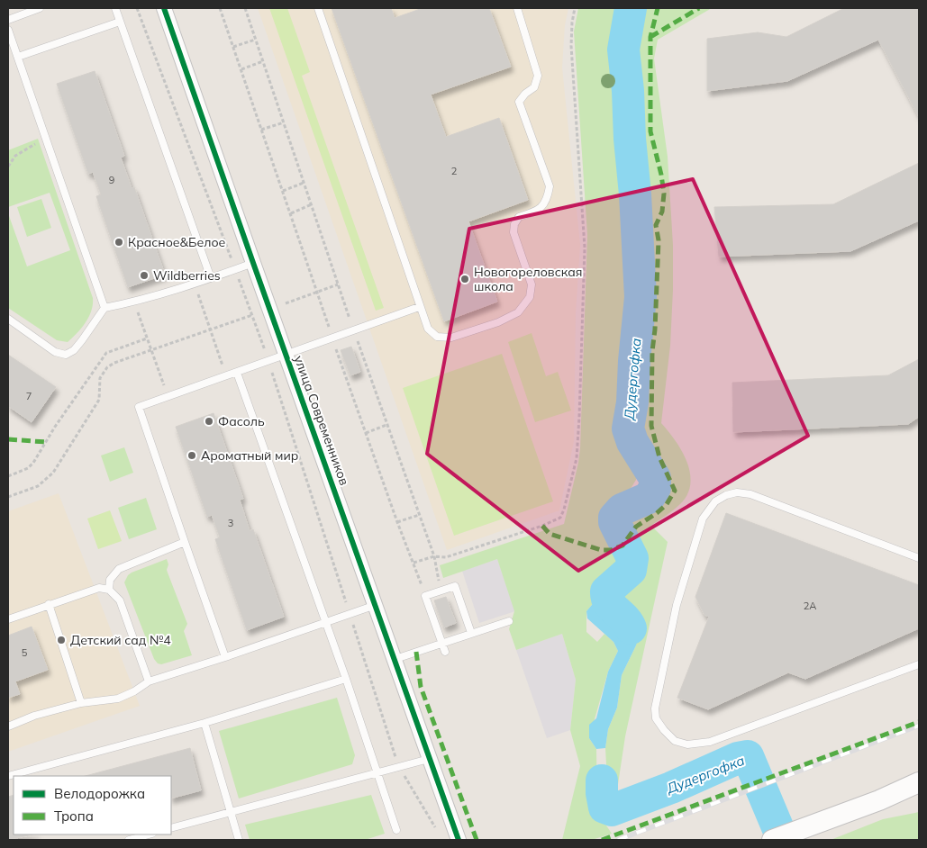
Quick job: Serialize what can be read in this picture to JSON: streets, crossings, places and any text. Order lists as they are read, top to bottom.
{
  "streets": {
    "street": ["улица Современников"]
  },
  "water": ["Дудергофка"],
  "places": [
    "Красное&Белое",
    "Wildberries",
    "Новогореловская школа",
    "Фасоль",
    "Ароматный мир",
    "Детский сад №4"
  ],
  "house_numbers": [
    "2",
    "9",
    "7",
    "3",
    "2А",
    "5"
  ],
  "legend": ["Велодорожка", "Тропа"]
}
